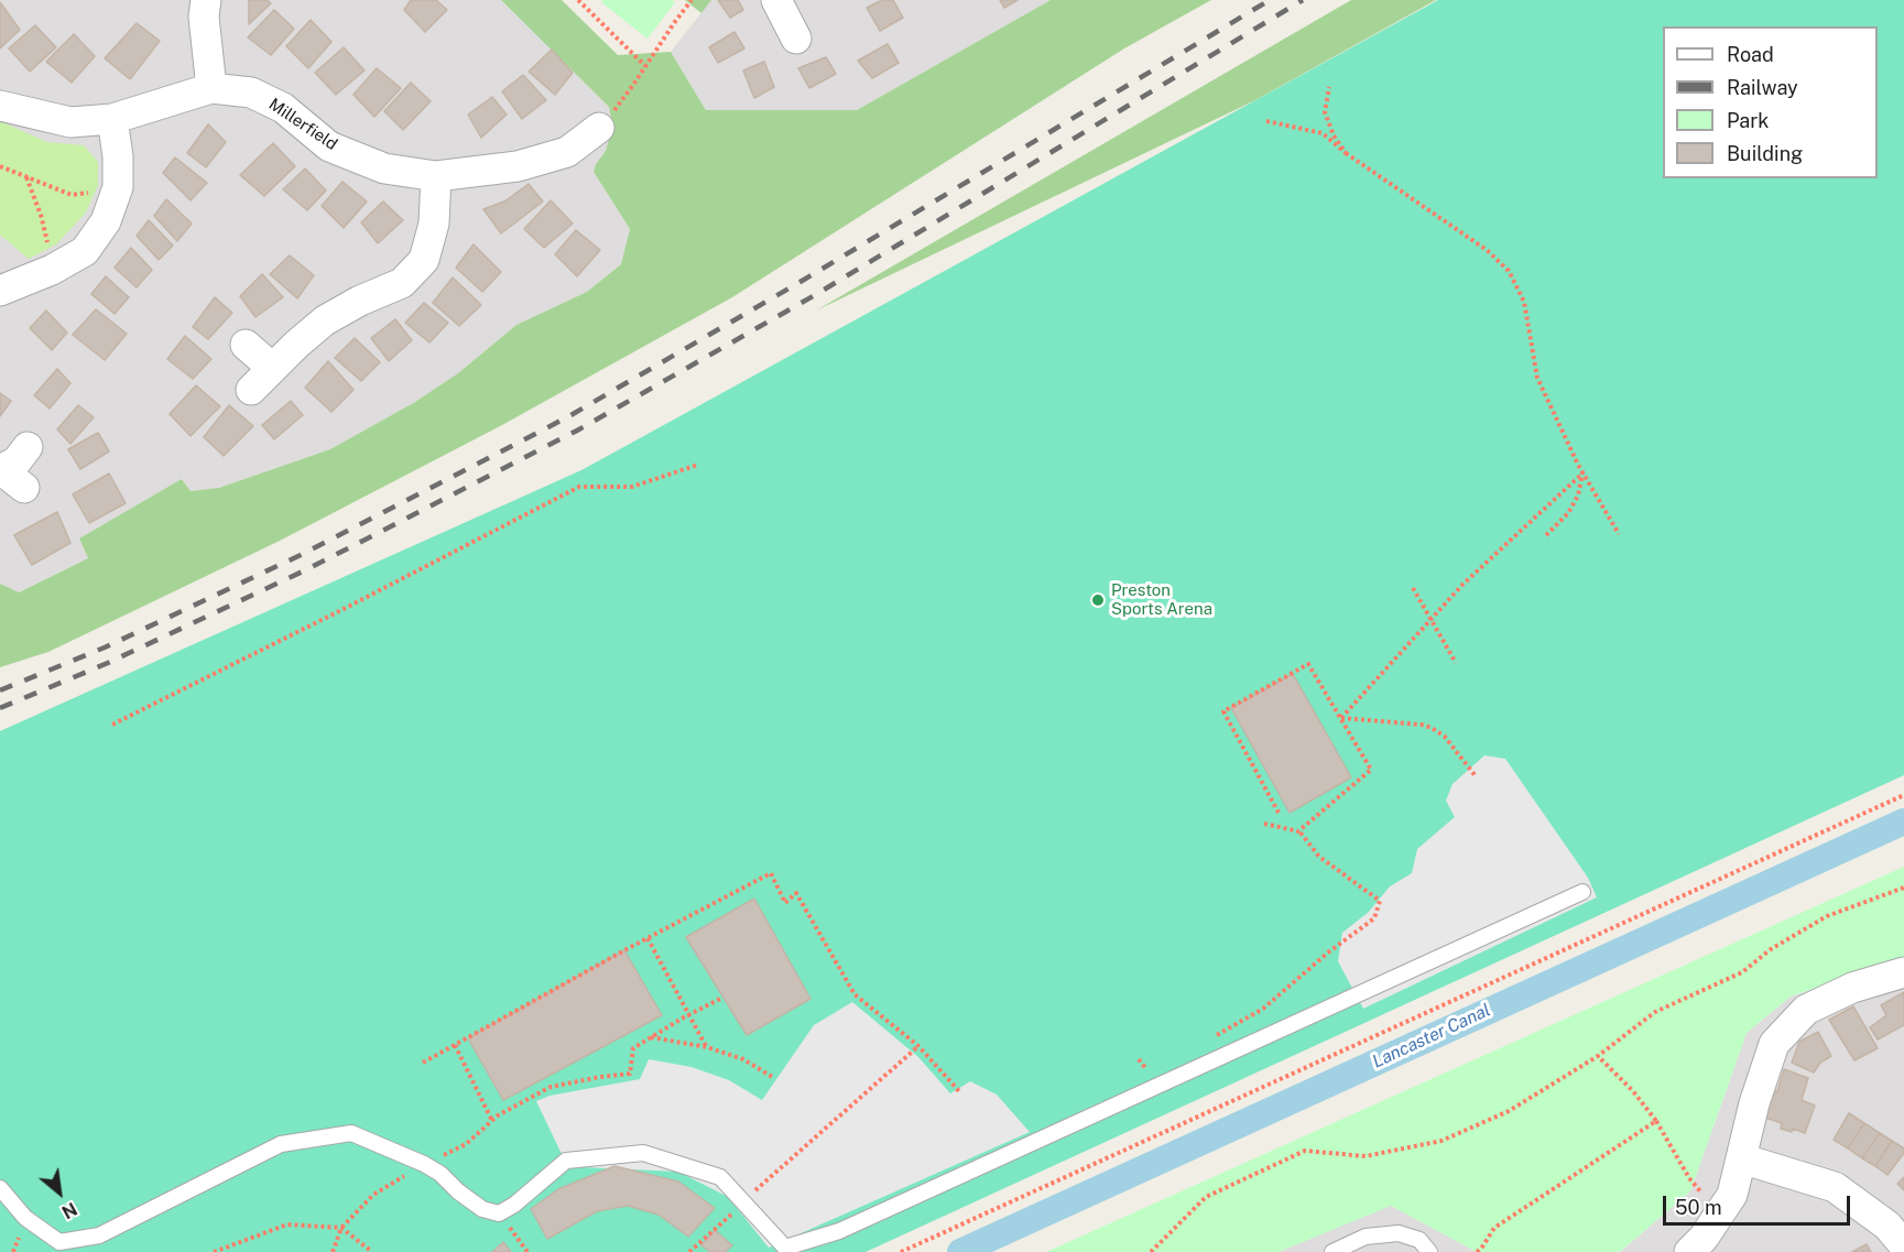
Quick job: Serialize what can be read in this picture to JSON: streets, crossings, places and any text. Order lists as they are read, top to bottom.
{
  "streets": {
    "street": ["Millerfield"]
  },
  "water": ["Lancaster Canal"],
  "places": ["Preston Sports Arena"],
  "legend": [
    "Road",
    "Railway",
    "Park",
    "Building"
  ],
  "scale_bar": "50 m",
  "north": "bottom right"
}
